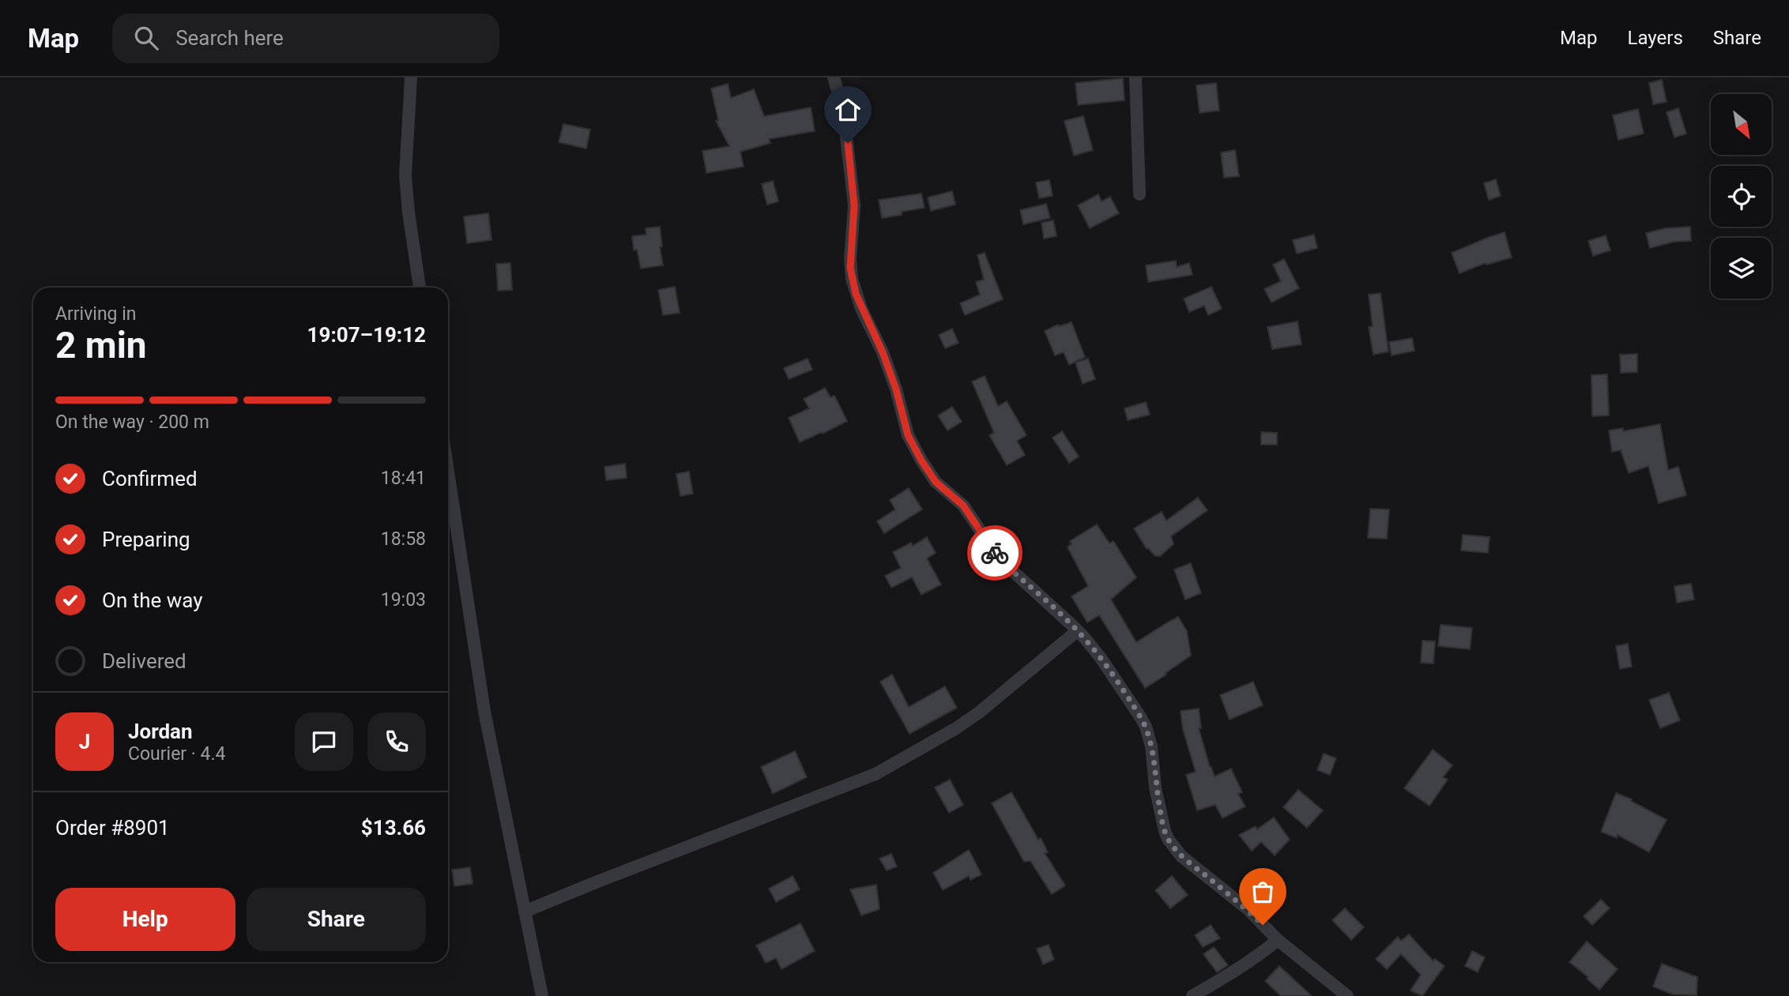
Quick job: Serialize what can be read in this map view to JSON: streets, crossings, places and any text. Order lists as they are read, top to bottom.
{
  "north": "bottom right",
  "page": {
    "header": "Map",
    "search": "Search here",
    "nav": ["Map", "Layers", "Share"],
    "heading": ["2 min", "Arriving in", "19:07–19:12"],
    "panel": [
      "Jordan",
      "Courier · 4.4",
      "Order #8901",
      "$13.66"
    ],
    "bar": "On the way · 200 m",
    "list": [
      ["Confirmed", "18:41"],
      ["Preparing", "18:58"],
      ["On the way", "19:03"],
      "Delivered"
    ],
    "round": "J",
    "buttons": ["Help", "Share"]
  }
}
